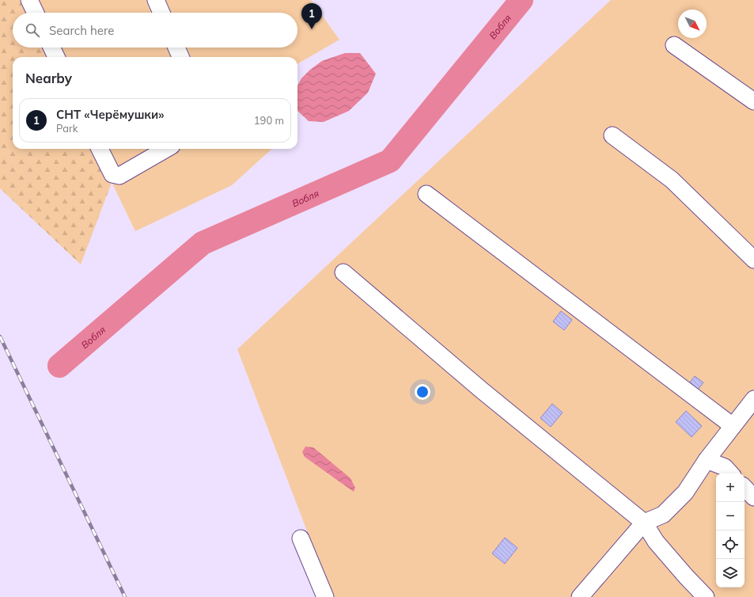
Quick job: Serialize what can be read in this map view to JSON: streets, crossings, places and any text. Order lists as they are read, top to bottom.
{
  "water": ["Вобля"],
  "north": "bottom right",
  "page": {
    "pins": "1",
    "search": "Search here",
    "heading": "Nearby",
    "list": [
      {
        "mark": "1",
        "name": "СНТ «Черёмушки»",
        "note": "Park",
        "value": "190 m"
      }
    ],
    "map_buttons": ["+", "−"]
  }
}
